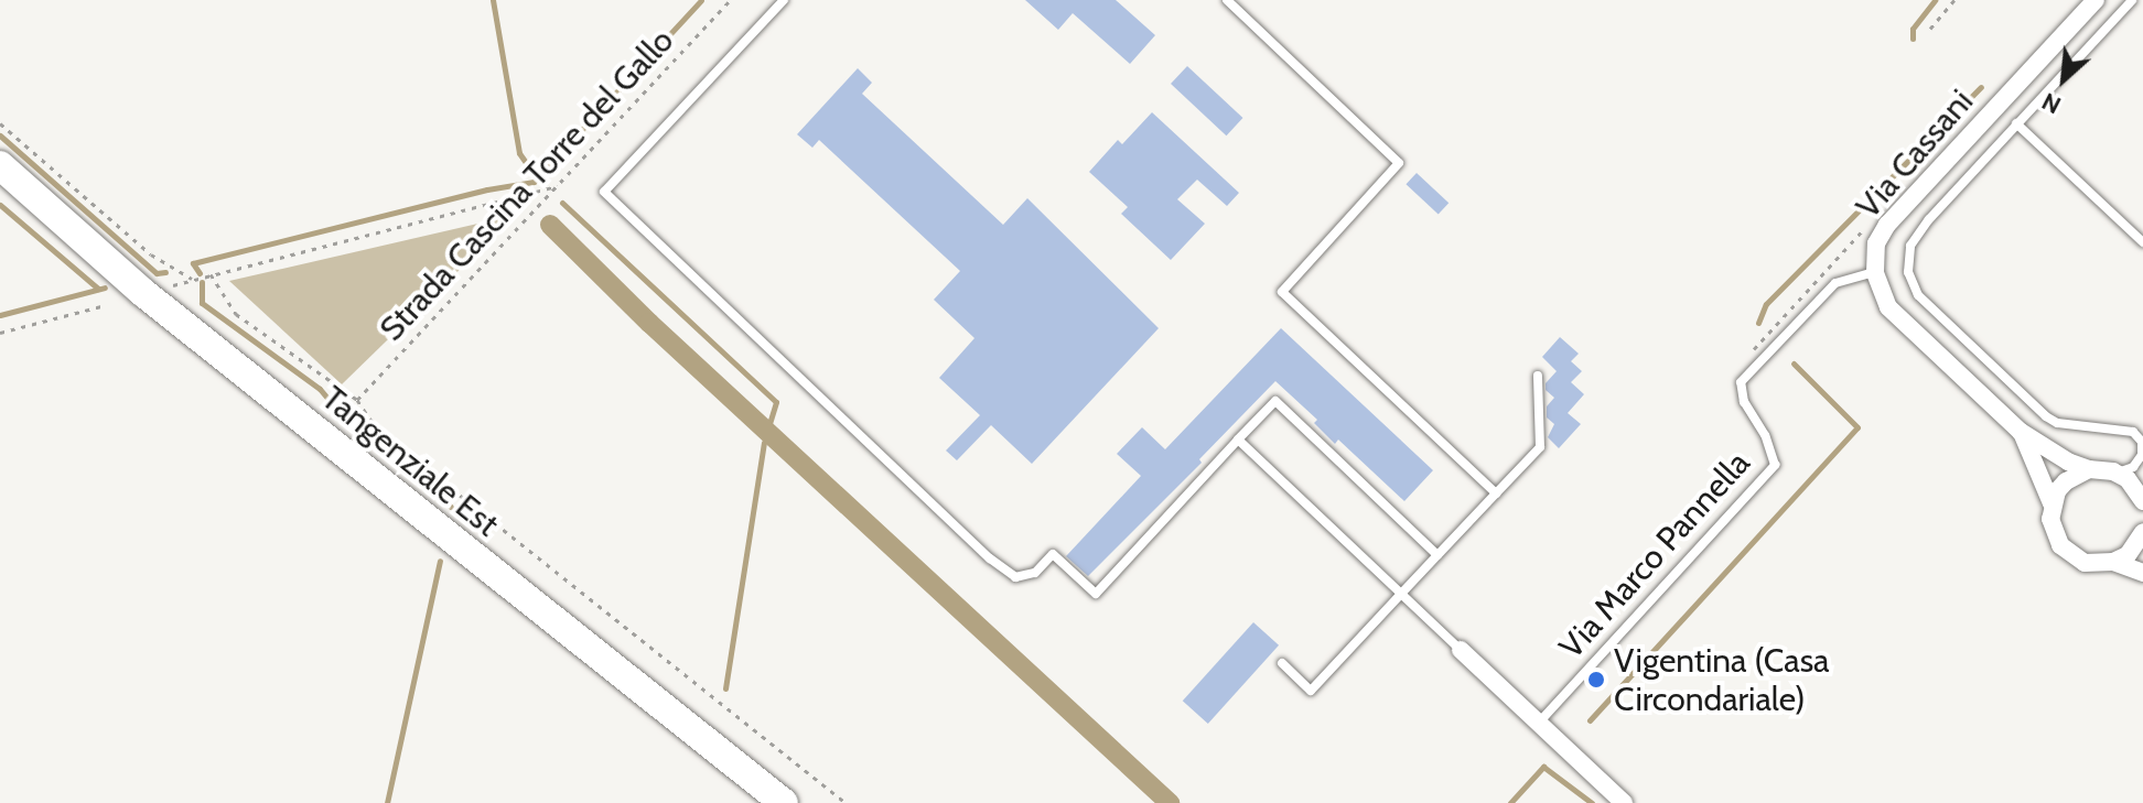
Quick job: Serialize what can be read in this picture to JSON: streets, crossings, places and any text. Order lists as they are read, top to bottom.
{
  "streets": {
    "highway": ["Tangenziale Est"],
    "street": ["Via Cassani"],
    "lane": ["Via Marco Pannella"],
    "path": ["Strada Cascina Torre del Gallo"]
  },
  "crossings": [
    ["Via Cassani", "Via Marco Pannella"]
  ],
  "places": ["Vigentina (Casa Circondariale)"],
  "north": "bottom left"
}
